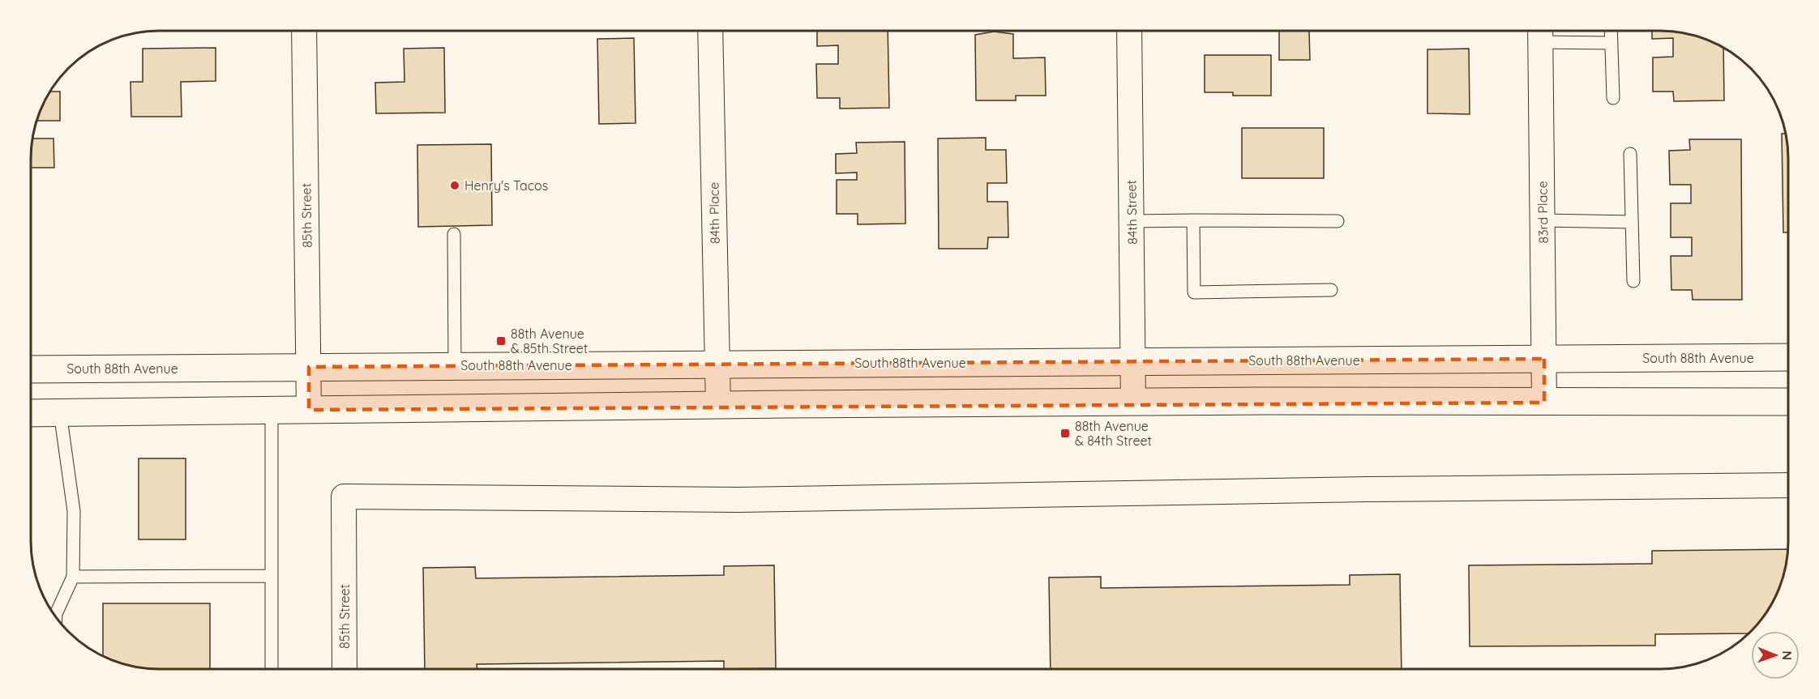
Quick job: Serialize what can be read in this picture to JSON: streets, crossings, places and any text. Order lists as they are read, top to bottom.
{
  "streets": {
    "street": [
      "84th Street",
      "83rd Place",
      "84th Place",
      "85th Street",
      "South 88th Avenue"
    ]
  },
  "crossings": [
    ["84th Street", "South 88th Avenue"],
    ["83rd Place", "South 88th Avenue"],
    ["84th Place", "South 88th Avenue"],
    ["85th Street", "South 88th Avenue"]
  ],
  "places": {
    "other": ["Henry's Tacos"],
    "transit": ["88th Avenue & 85th Street", "88th Avenue & 84th Street"]
  },
  "north": "right"
}
